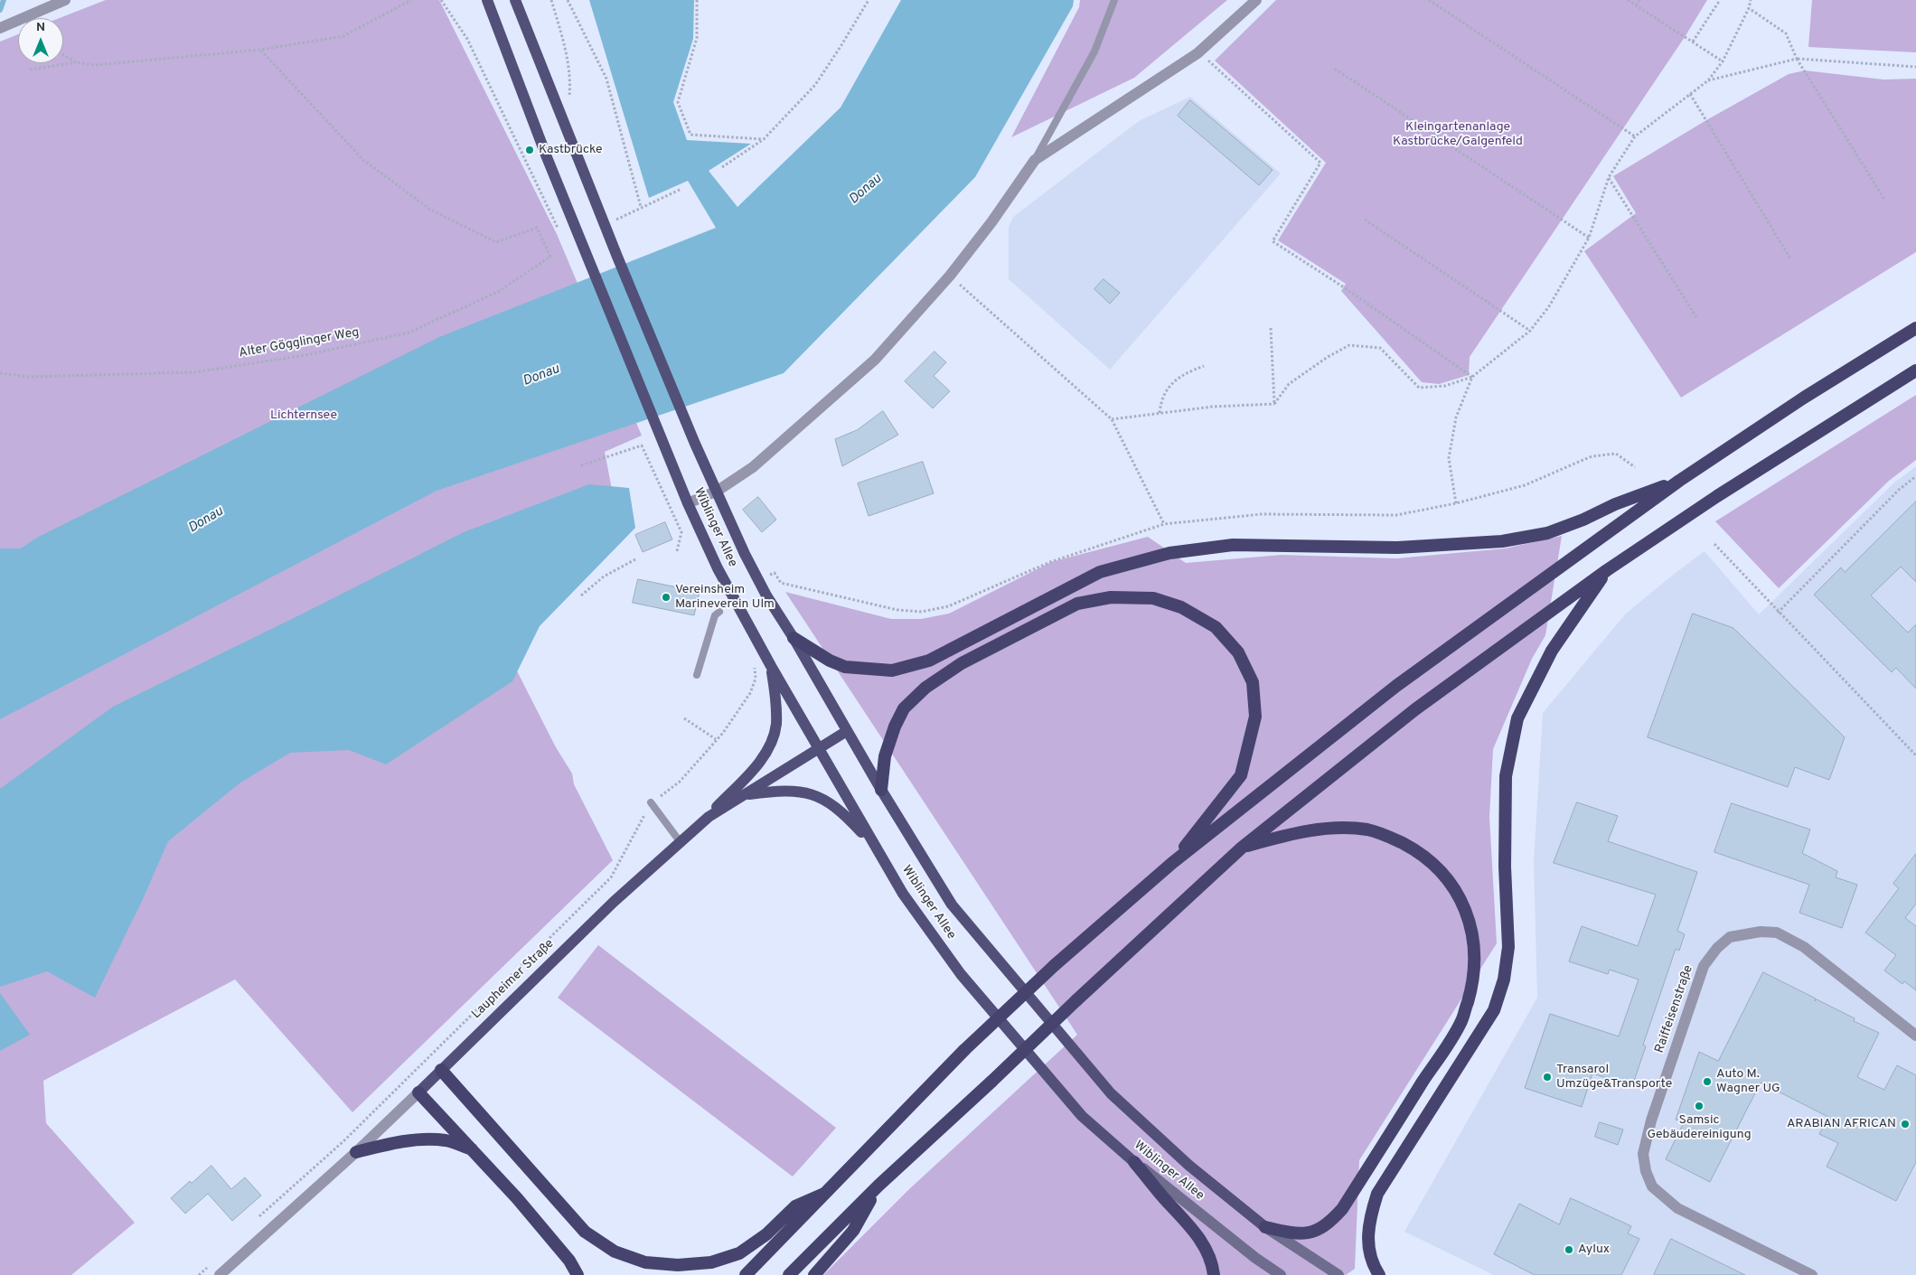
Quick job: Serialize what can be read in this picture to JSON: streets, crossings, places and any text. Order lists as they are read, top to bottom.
{
  "streets": {
    "main road": ["Wiblinger Allee", "Laupheimer Straße"],
    "street": ["Raiffeisenstraße"],
    "path": ["Alter Gögglinger Weg"]
  },
  "crossings": [
    ["Wiblinger Allee", "Laupheimer Straße"]
  ],
  "water": ["Donau"],
  "parks": ["Kleingartenanlage Kastbrücke/Galgenfeld", "Lichternsee"],
  "places": [
    "Kastbrücke",
    "Vereinsheim Marineverein Ulm",
    "Transarol Umzüge&Transporte",
    "Auto M. Wagner UG",
    "Samsic Gebäudereinigung",
    "ARABIAN AFRICAN",
    "Aylux"
  ],
  "north": "top"
}
